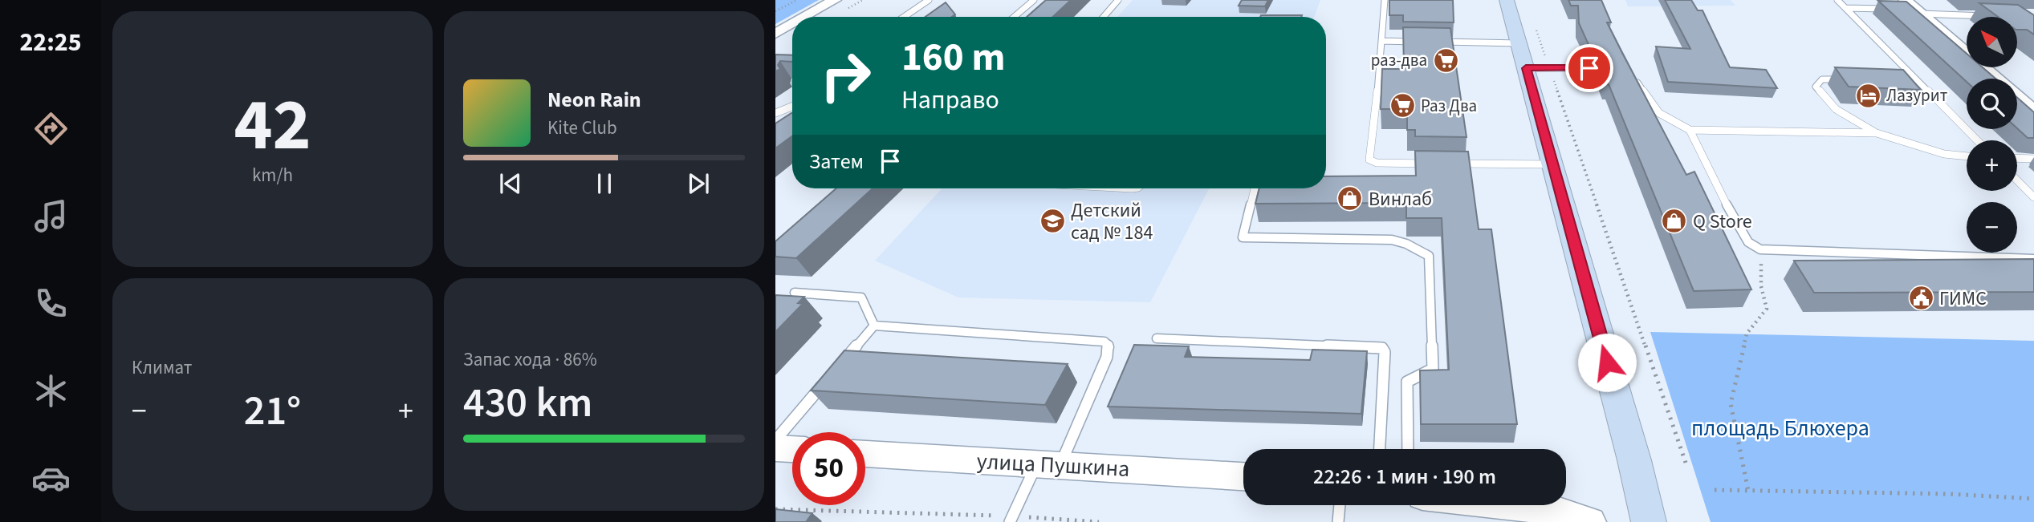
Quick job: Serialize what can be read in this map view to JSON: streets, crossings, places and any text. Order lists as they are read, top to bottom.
{
  "streets": {
    "street": ["улица Пушкина"]
  },
  "parks": ["площадь Блюхера"],
  "places": {
    "supermarket": ["раз-два", "Раз Два"],
    "hotel": ["Лазурит"],
    "shop": ["Винлаб", "Q Store"],
    "school or university": ["Детский сад № 184"],
    "public building": ["ГИМС"]
  },
  "north": "top left",
  "page": {
    "tabs": "22:25",
    "tile": [
      ["42", "km/h"],
      "Климат",
      ["Запас хода · 86%", "430 km"]
    ],
    "map_buttons": ["+", "−"],
    "turn": ["160 m", "Направо"],
    "song": ["Neon Rain", "Kite Club"],
    "then": "Затем",
    "heat": ["−", "21°", "+"],
    "limit": "50",
    "trip": "22:26 · 1 мин · 190 m"
  }
}
